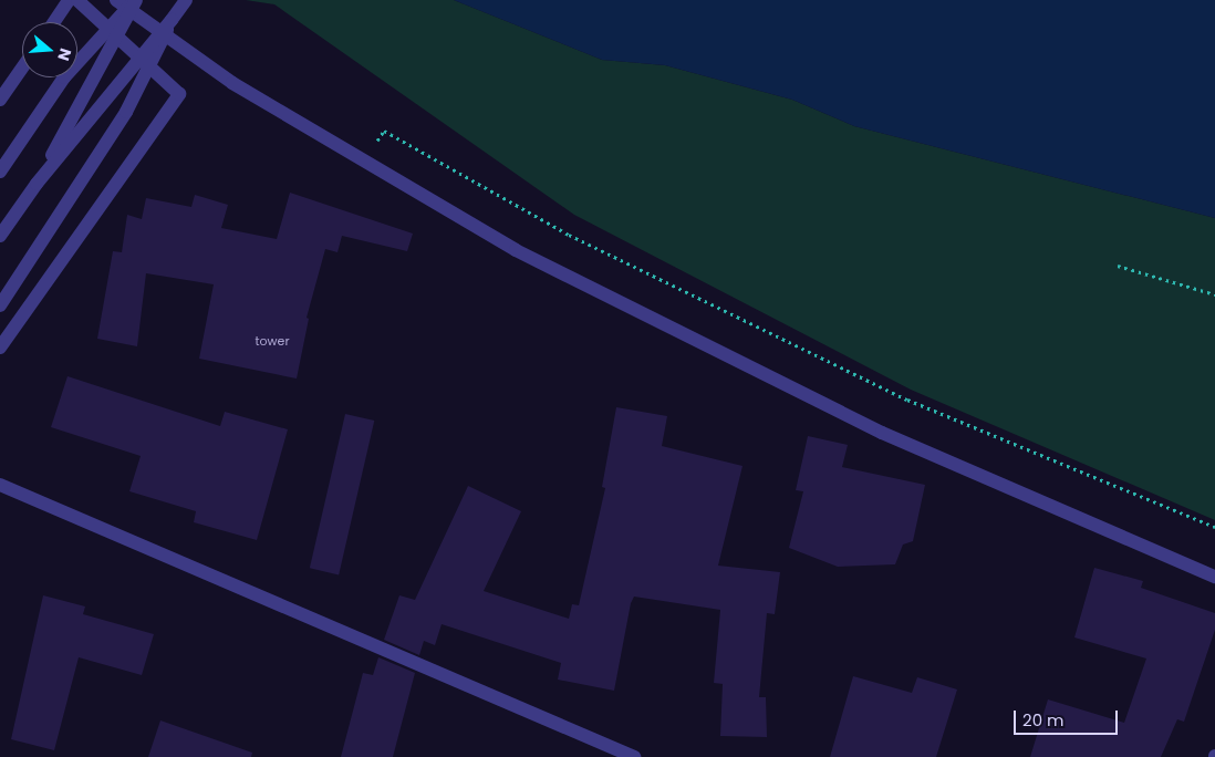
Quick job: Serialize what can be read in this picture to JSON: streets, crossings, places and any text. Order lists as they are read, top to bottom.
{
  "house_numbers": ["tower"],
  "scale_bar": "20 m",
  "north": "right"
}
